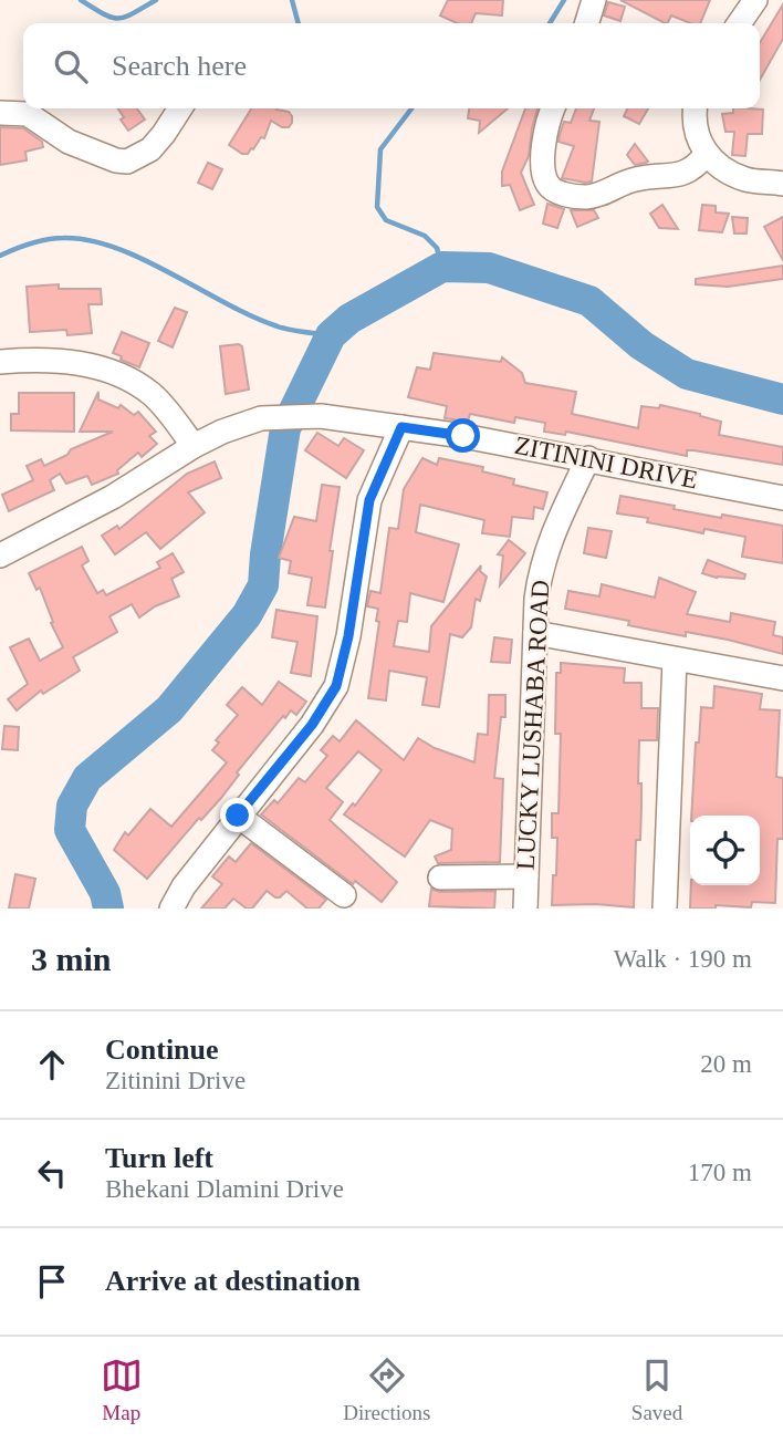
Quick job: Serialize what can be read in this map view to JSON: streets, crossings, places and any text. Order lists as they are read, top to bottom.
{
  "streets": {
    "street": ["ZITININI DRIVE", "LUCKY LUSHABA ROAD"]
  },
  "crossings": [
    ["ZITININI DRIVE", "LUCKY LUSHABA ROAD"]
  ],
  "page": {
    "search": "Search here",
    "heading": ["3 min", "Walk · 190 m"],
    "list": [
      ["Continue", "Zitinini Drive", "20 m"],
      ["Turn left", "Bhekani Dlamini Drive", "170 m"],
      "Arrive at destination"
    ],
    "nav": ["Map", "Directions", "Saved"]
  }
}
